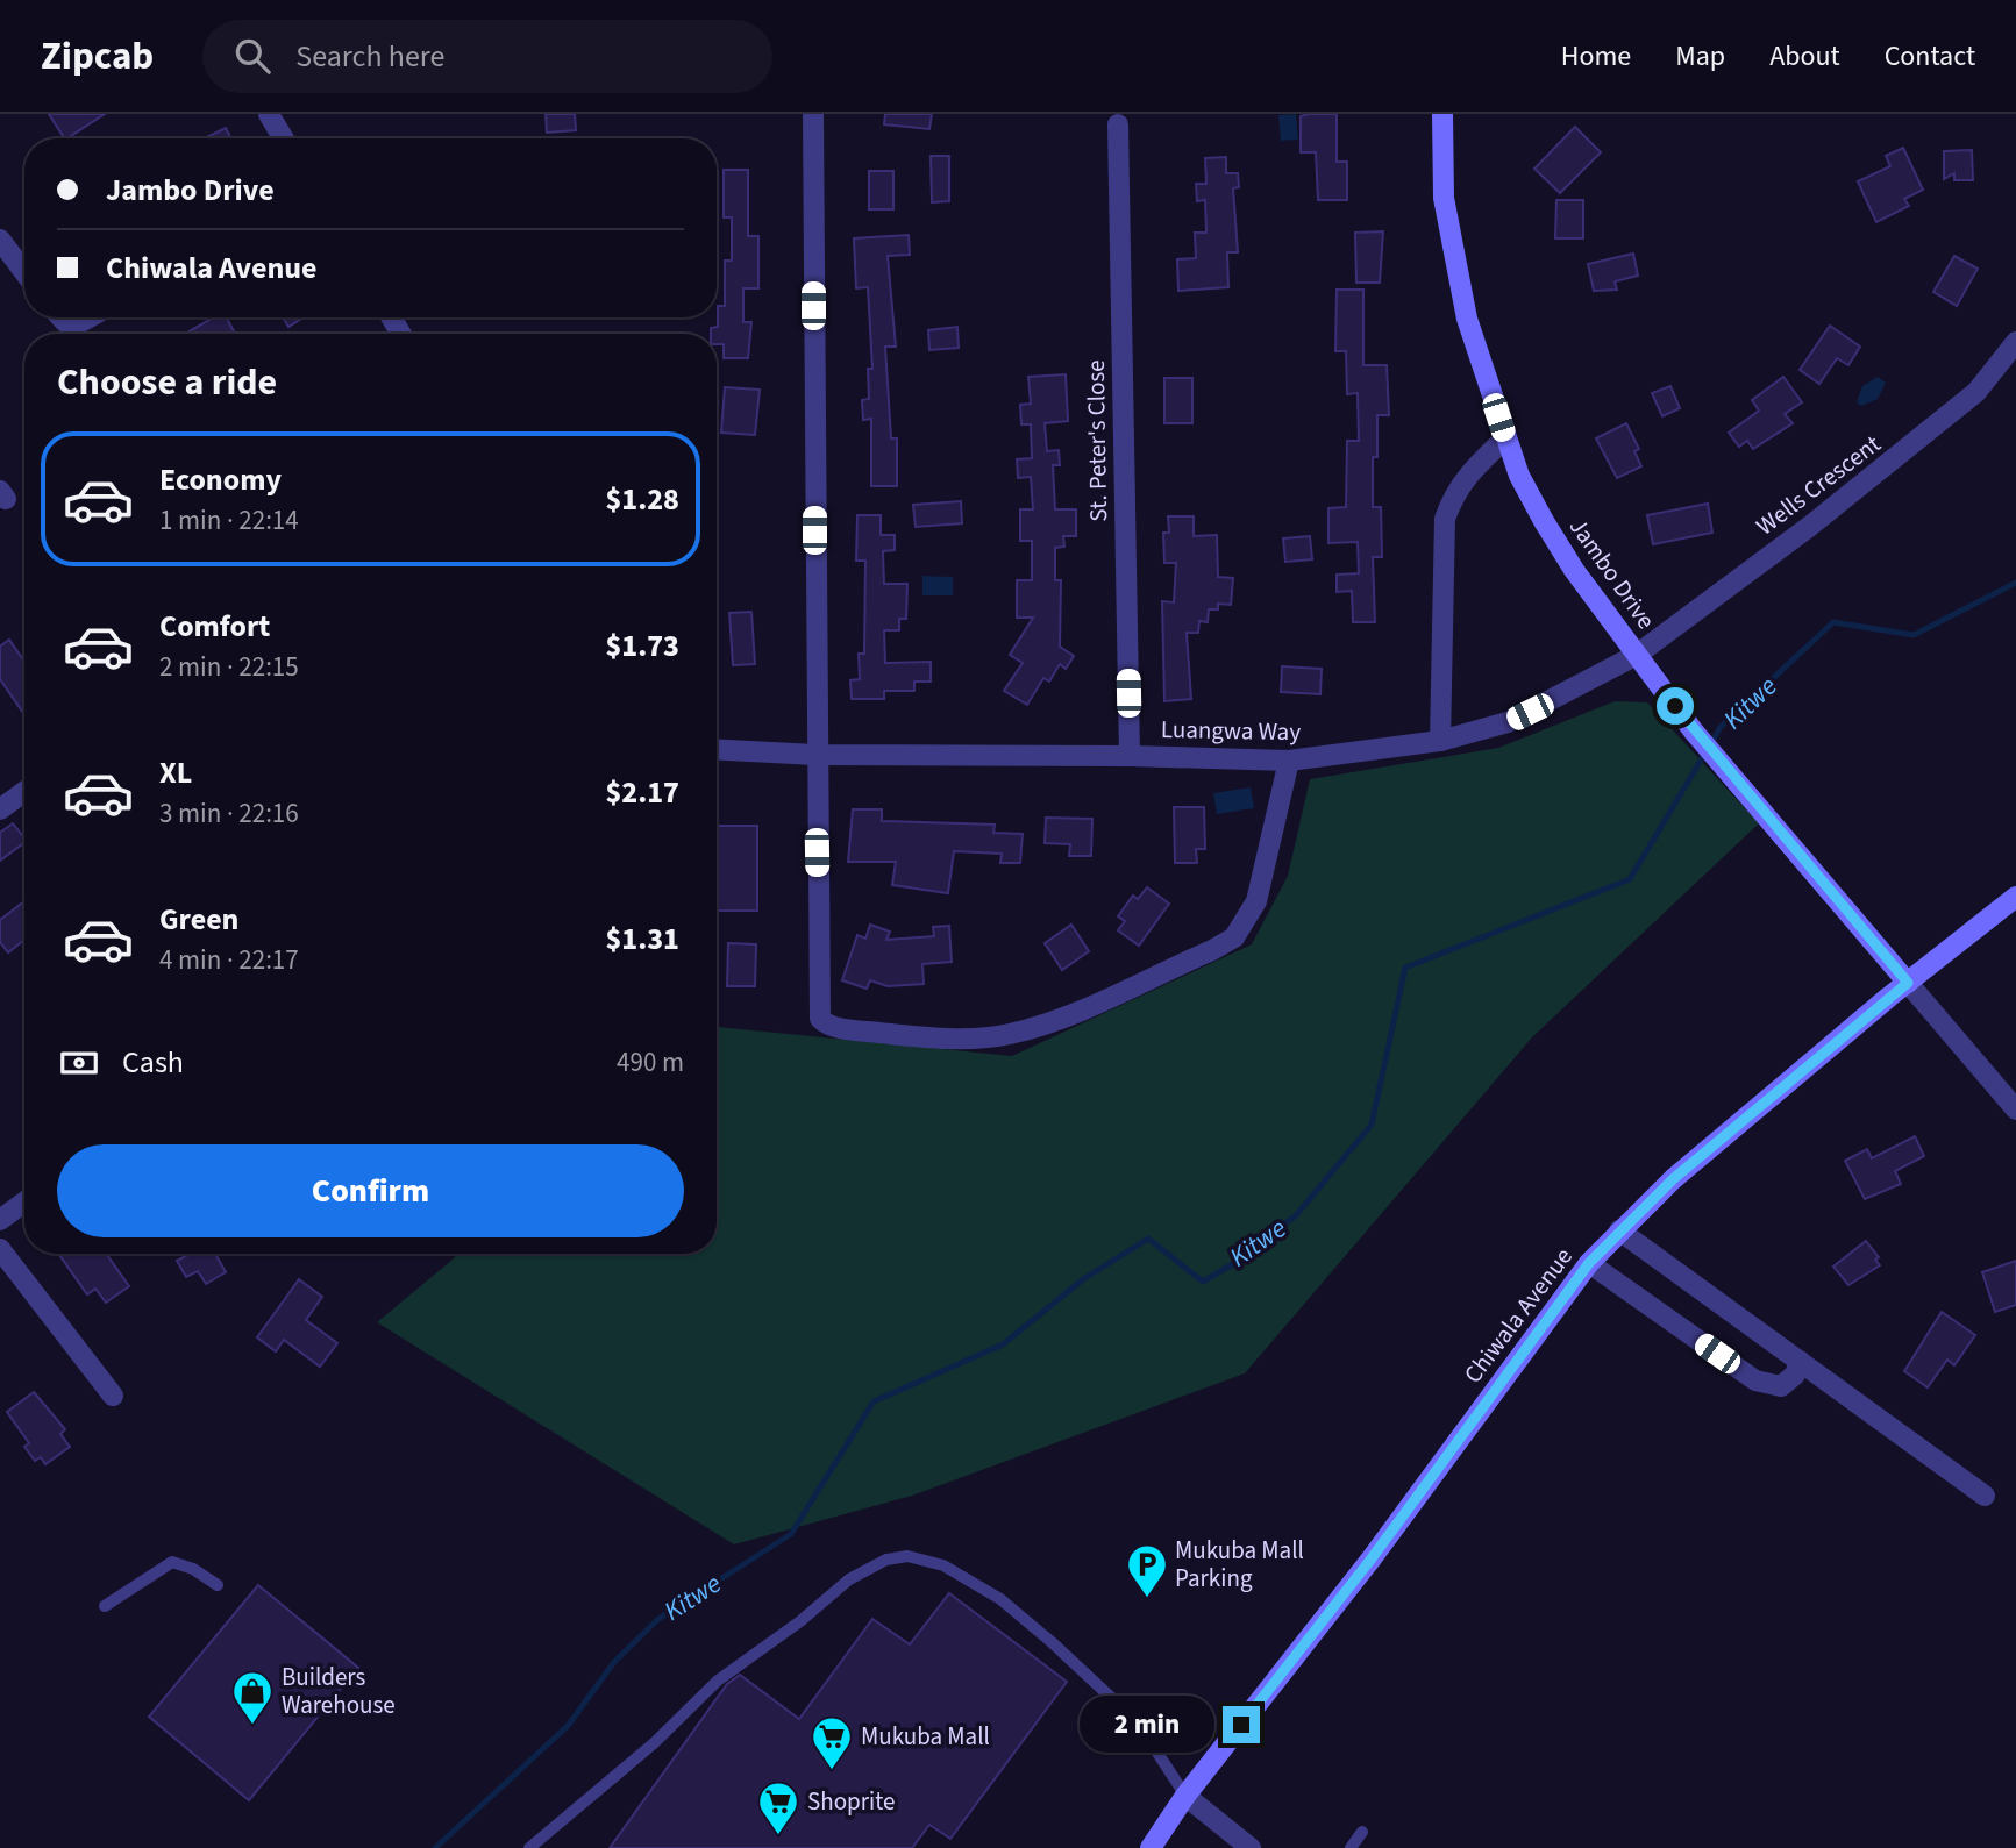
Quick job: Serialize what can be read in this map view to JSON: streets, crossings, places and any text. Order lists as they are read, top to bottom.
{
  "streets": {
    "main road": ["Jambo Drive", "Chiwala Avenue"],
    "street": ["St. Peter's Close", "Wells Crescent", "Luangwa Way"]
  },
  "crossings": [
    ["St. Peter's Close", "Luangwa Way"],
    ["Wells Crescent", "Jambo Drive"],
    ["Wells Crescent", "Luangwa Way"],
    ["Jambo Drive", "Luangwa Way"],
    ["Jambo Drive", "Chiwala Avenue"]
  ],
  "water": ["Kitwe"],
  "places": {
    "parking": ["Mukuba Mall Parking"],
    "shop": ["Builders Warehouse"],
    "supermarket": ["Mukuba Mall", "Shoprite"]
  },
  "page": {
    "header": "Zipcab",
    "search": "Search here",
    "nav": [
      "Home",
      "Map",
      "About",
      "Contact"
    ],
    "banner": ["Jambo Drive", "Chiwala Avenue"],
    "heading": "Choose a ride",
    "list": [
      {
        "name": "Economy",
        "note": "1 min · 22:14",
        "value": "$1.28"
      },
      {
        "name": "Comfort",
        "note": "2 min · 22:15",
        "value": "$1.73"
      },
      {
        "name": "XL",
        "note": "3 min · 22:16",
        "value": "$2.17"
      },
      {
        "name": "Green",
        "note": "4 min · 22:17",
        "value": "$1.31"
      }
    ],
    "pay": ["Cash", "490 m"],
    "buttons": "Confirm",
    "bubble": "2 min"
  }
}
